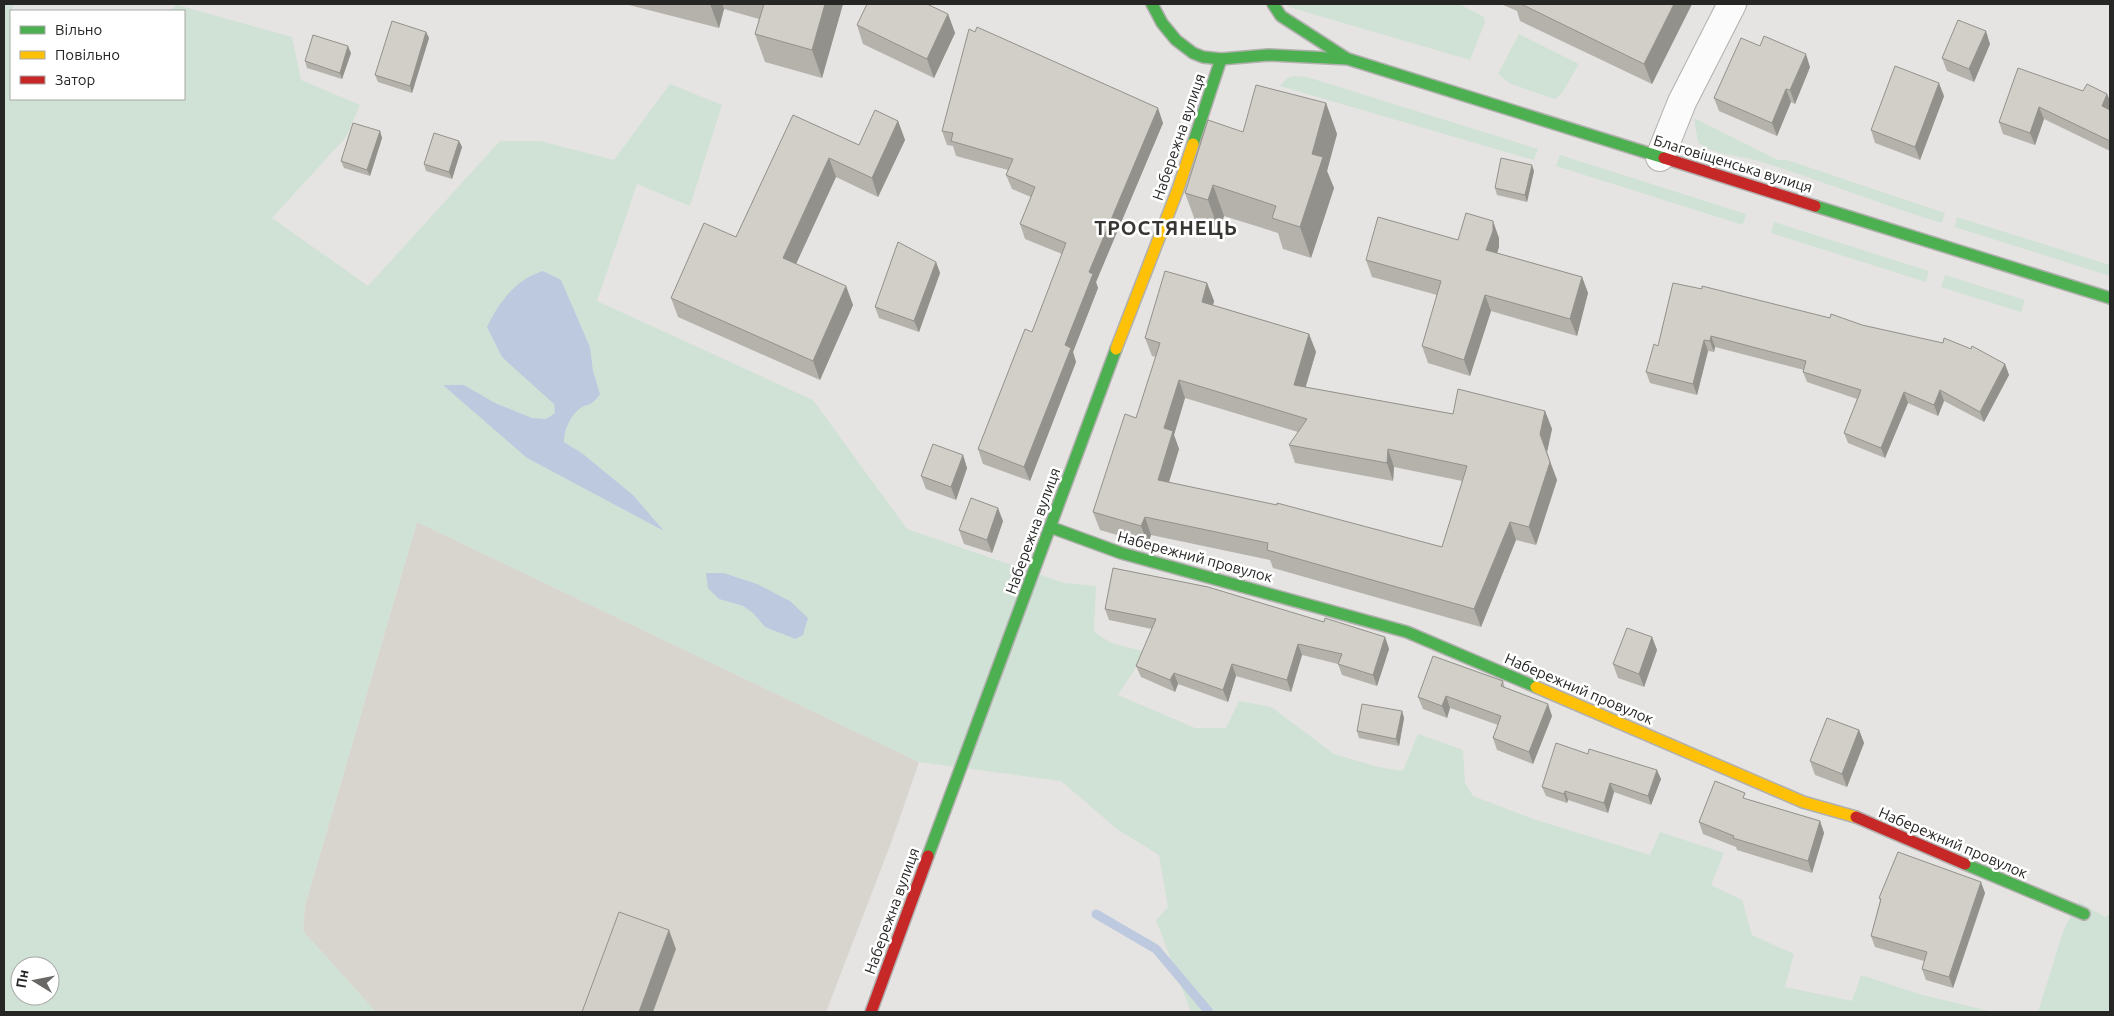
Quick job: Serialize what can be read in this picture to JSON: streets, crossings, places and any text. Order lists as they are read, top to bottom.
{
  "streets": {
    "main road": ["Набережна вулиця", "Благовіщенська вулиця", "Набережний провулок"]
  },
  "crossings": [
    ["Набережна вулиця", "Благовіщенська вулиця"],
    ["Набережна вулиця", "Набережний провулок"]
  ],
  "districts": ["ТРОСТЯНЕЦЬ"],
  "legend": ["Вільно", "Повільно", "Затор"],
  "north": "left"
}
